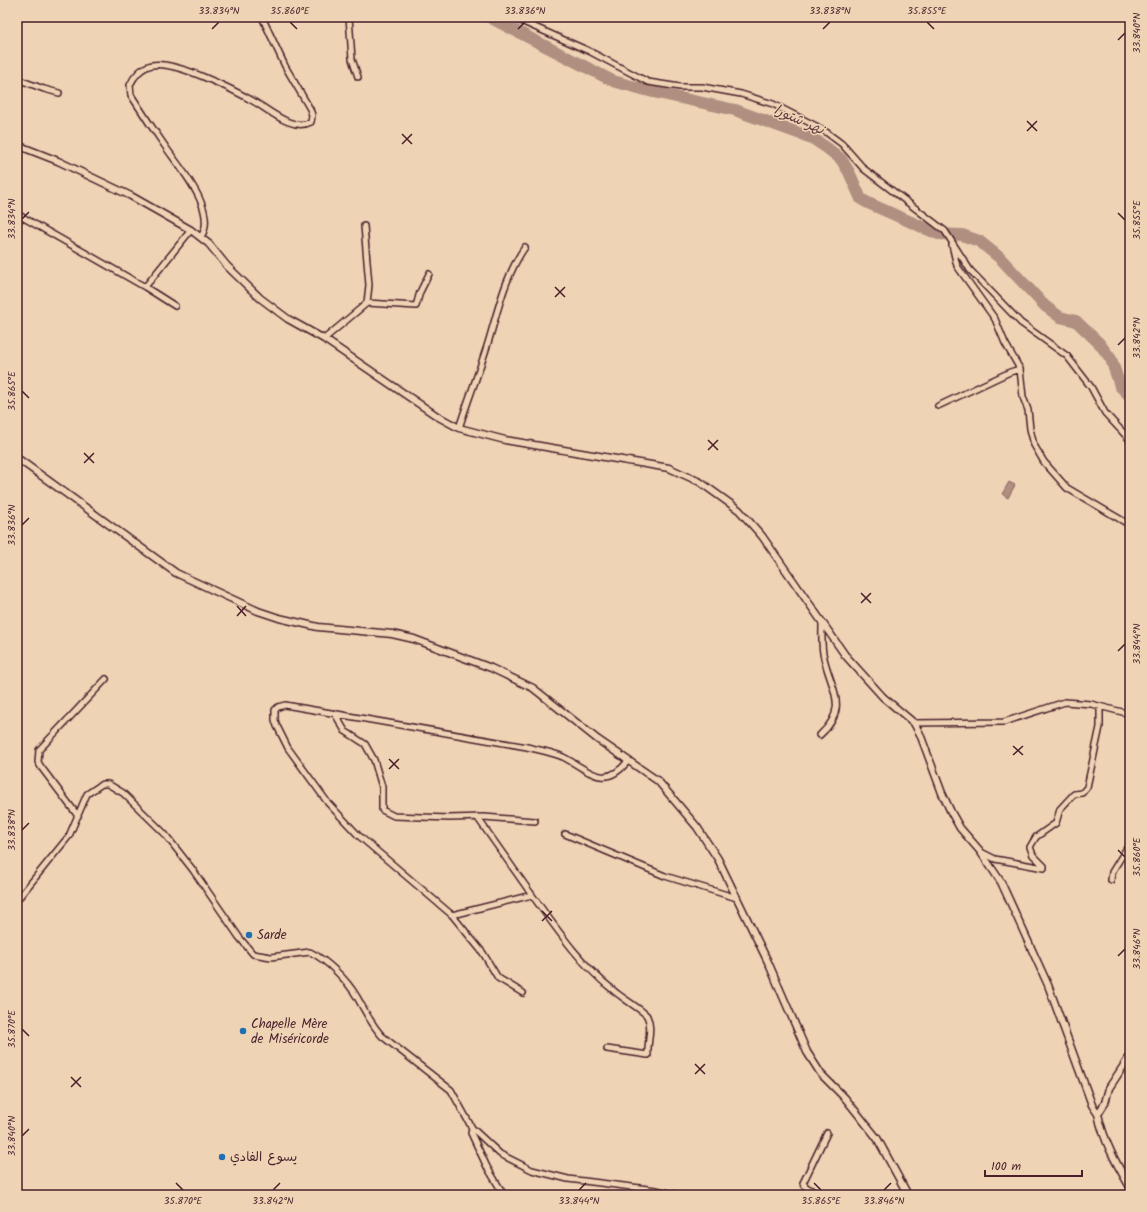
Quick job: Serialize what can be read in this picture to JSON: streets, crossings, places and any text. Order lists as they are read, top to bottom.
{
  "water": ["نهر شتورا"],
  "places": ["Sarde", "Chapelle Mère de Miséricorde", "يسوع الفادي"],
  "scale_bar": "100 m",
  "coordinates": [
    "33.834°N",
    "35.860°E",
    "33.836°N",
    "33.838°N",
    "35.855°E",
    "33.840°N",
    "33.842°N",
    "35.865°E",
    "33.844°N",
    "33.846°N",
    "35.870°E"
  ]
}
